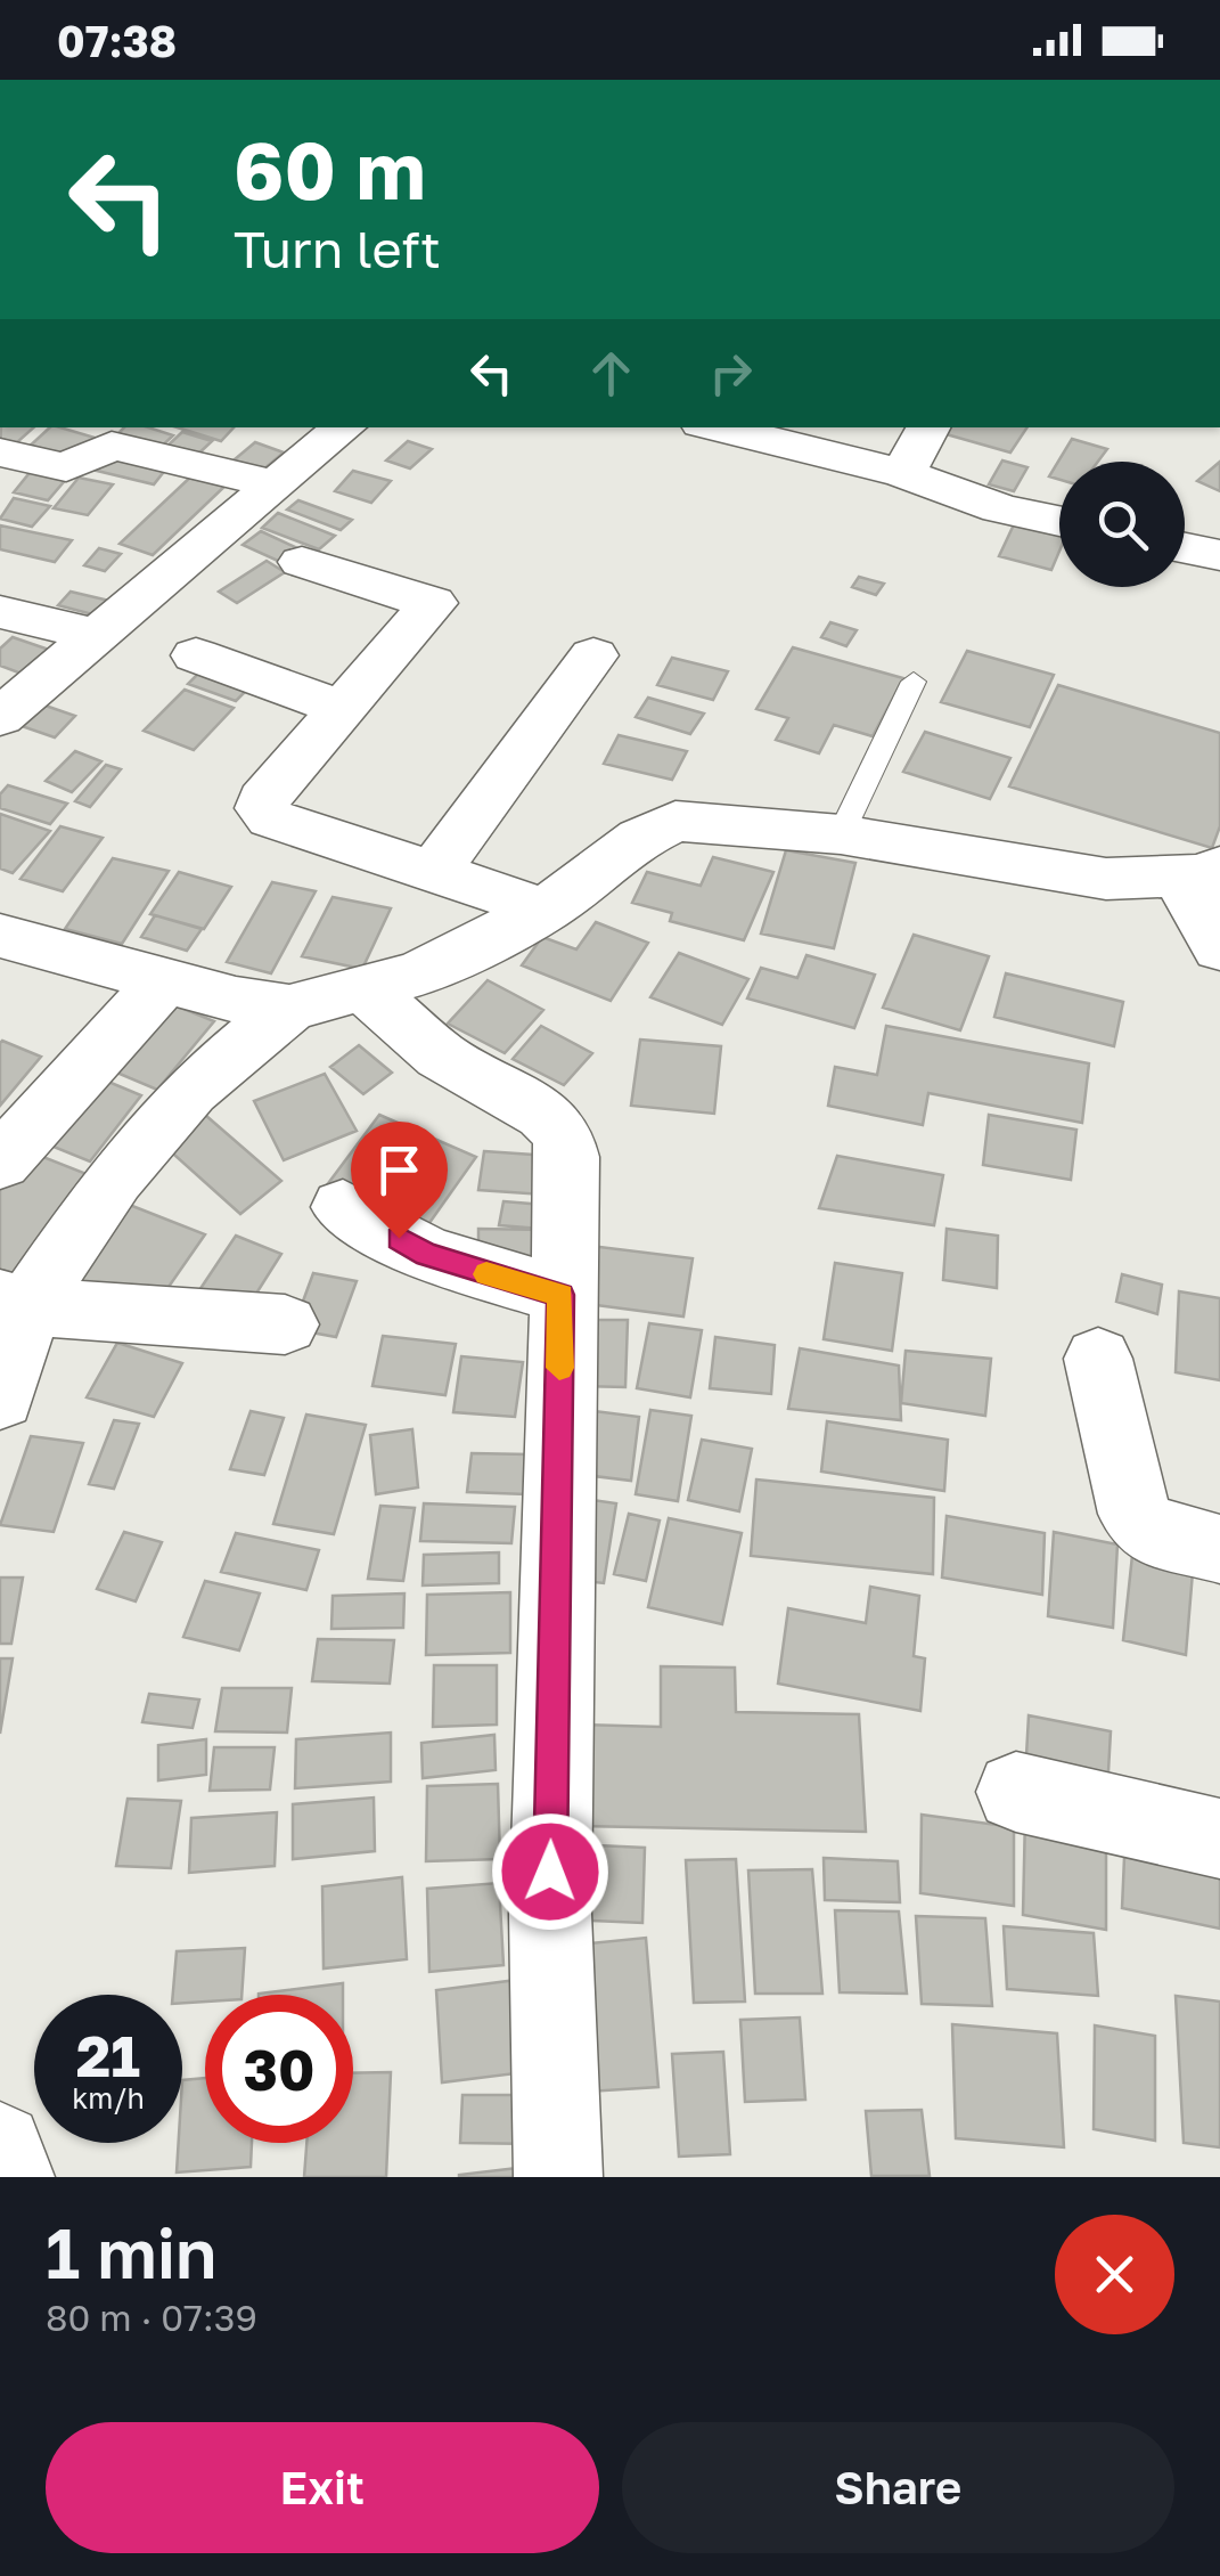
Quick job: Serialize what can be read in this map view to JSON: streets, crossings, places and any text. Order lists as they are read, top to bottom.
{
  "page": {
    "status": "07:38",
    "turn": ["60 m", "Turn left"],
    "speed": "21 km/h",
    "limit": "30",
    "heading": ["1 min", "80 m · 07:39"],
    "buttons": ["Exit", "Share"]
  }
}
